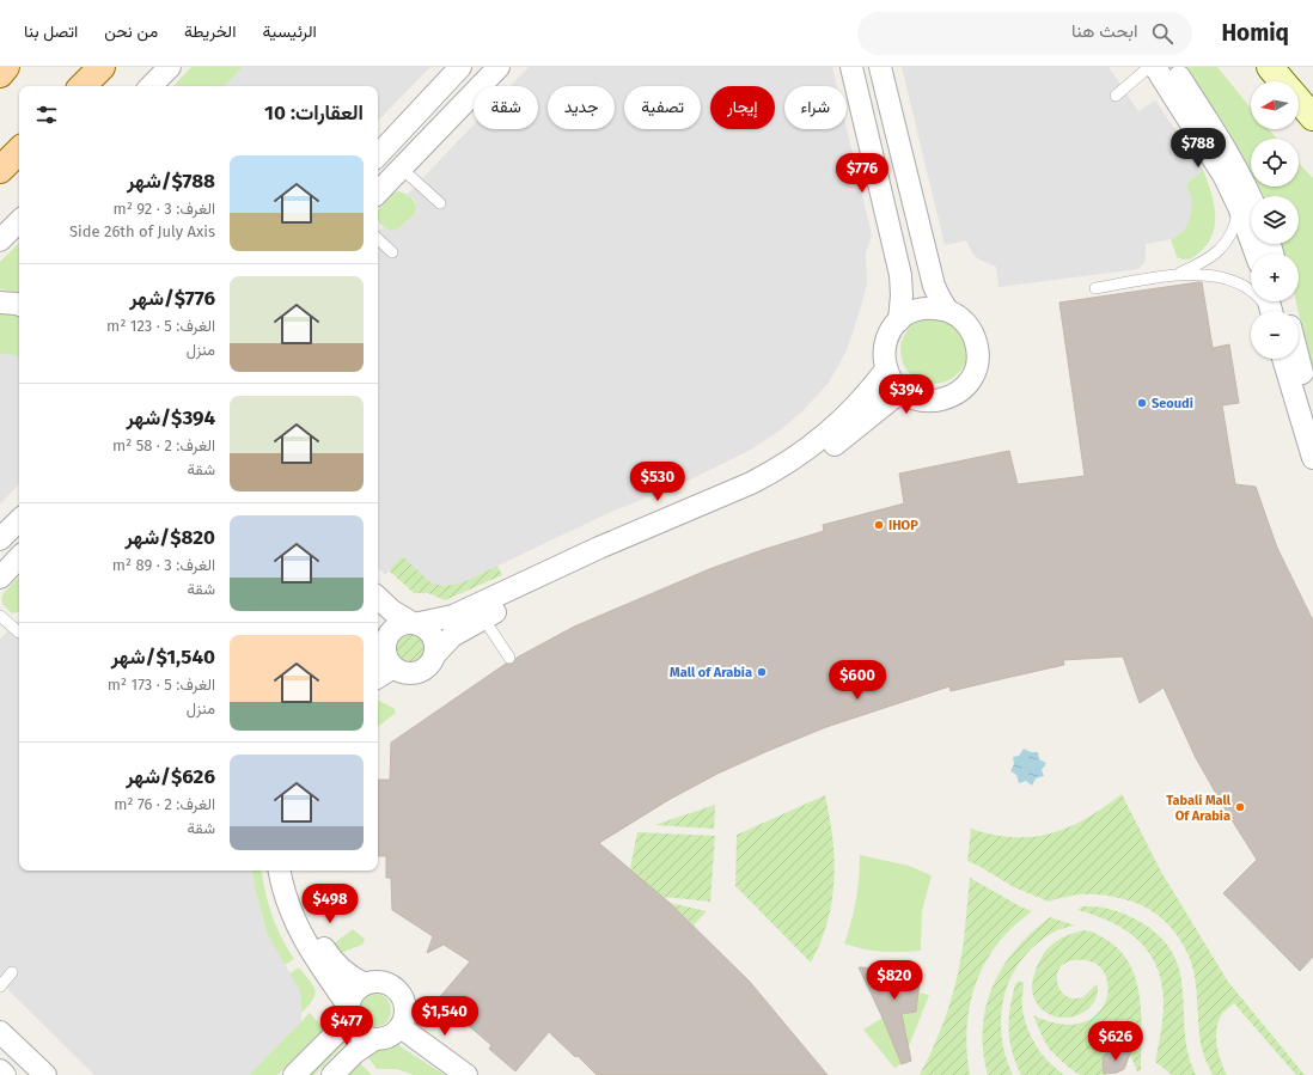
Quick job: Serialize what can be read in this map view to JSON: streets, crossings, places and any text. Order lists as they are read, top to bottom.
{
  "places": [
    "Seoudi",
    "IHOP",
    "Mall of Arabia",
    "Tabali Mall Of Arabia"
  ],
  "north": "left",
  "page": {
    "header": "Homiq",
    "search": "ابحث هنا",
    "nav": [
      "الرئيسية",
      "الخريطة",
      "من نحن",
      "اتصل بنا"
    ],
    "map_buttons": ["+", "−"],
    "chip": [
      "شراء",
      "إيجار",
      "تصفية",
      "جديد",
      "شقة"
    ],
    "heading": "العقارات: 10",
    "price": [
      "$788",
      "$776",
      "$394",
      "$530",
      "$600",
      "$498",
      "$820",
      "$1,540",
      "$477",
      "$626"
    ],
    "list": [
      {
        "name": "$788/شهر",
        "note": "الغرف: 3 · 92 m² · Side 26th of July Axis"
      },
      {
        "name": "$776/شهر",
        "note": "الغرف: 5 · 123 m² · منزل"
      },
      {
        "name": "$394/شهر",
        "note": "الغرف: 2 · 58 m² · شقة"
      },
      {
        "name": "$820/شهر",
        "note": "الغرف: 3 · 89 m² · شقة"
      },
      {
        "name": "$1,540/شهر",
        "note": "الغرف: 5 · 173 m² · منزل"
      },
      {
        "name": "$626/شهر",
        "note": "الغرف: 2 · 76 m² · شقة"
      }
    ]
  }
}
